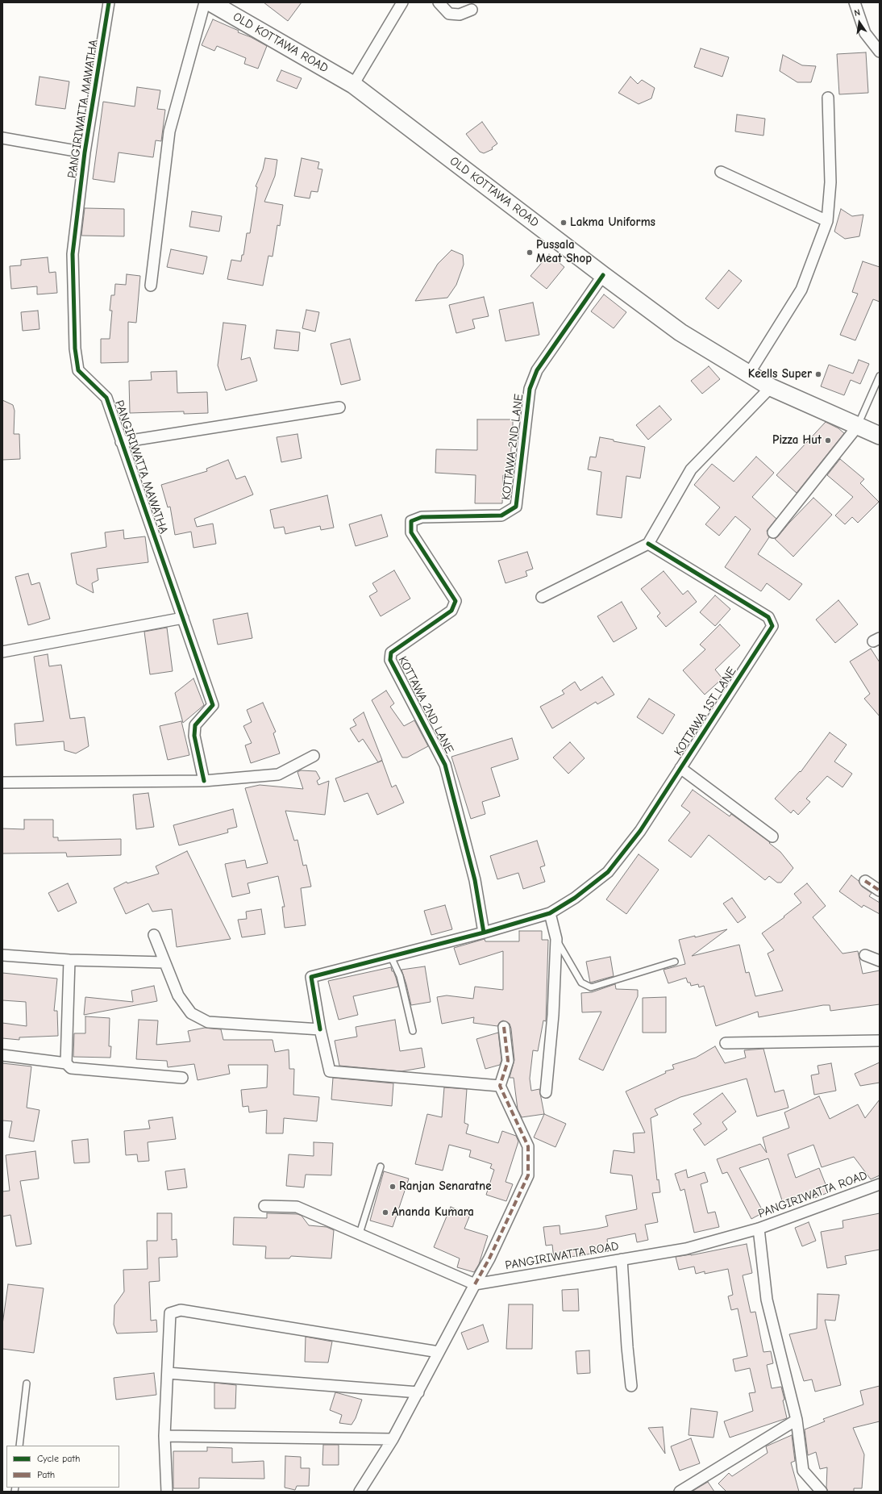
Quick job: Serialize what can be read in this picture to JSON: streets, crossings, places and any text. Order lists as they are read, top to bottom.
{
  "streets": {
    "main road": ["OLD KOTTAWA ROAD"],
    "street": [
      "PANGIRIWATTA MAWATHA",
      "KOTTAWA 2ND LANE",
      "KOTTAWA 1ST LANE",
      "PANGIRIWATTA ROAD"
    ]
  },
  "crossings": [
    ["OLD KOTTAWA ROAD", "KOTTAWA 2ND LANE"],
    ["KOTTAWA 2ND LANE", "KOTTAWA 1ST LANE"]
  ],
  "places": [
    "Lakma Uniforms",
    "Pussala Meat Shop",
    "Keells Super",
    "Pizza Hut",
    "Ranjan Senaratne",
    "Ananda Kumara"
  ],
  "legend": ["Cycle path", "Path"],
  "north": "top"
}
